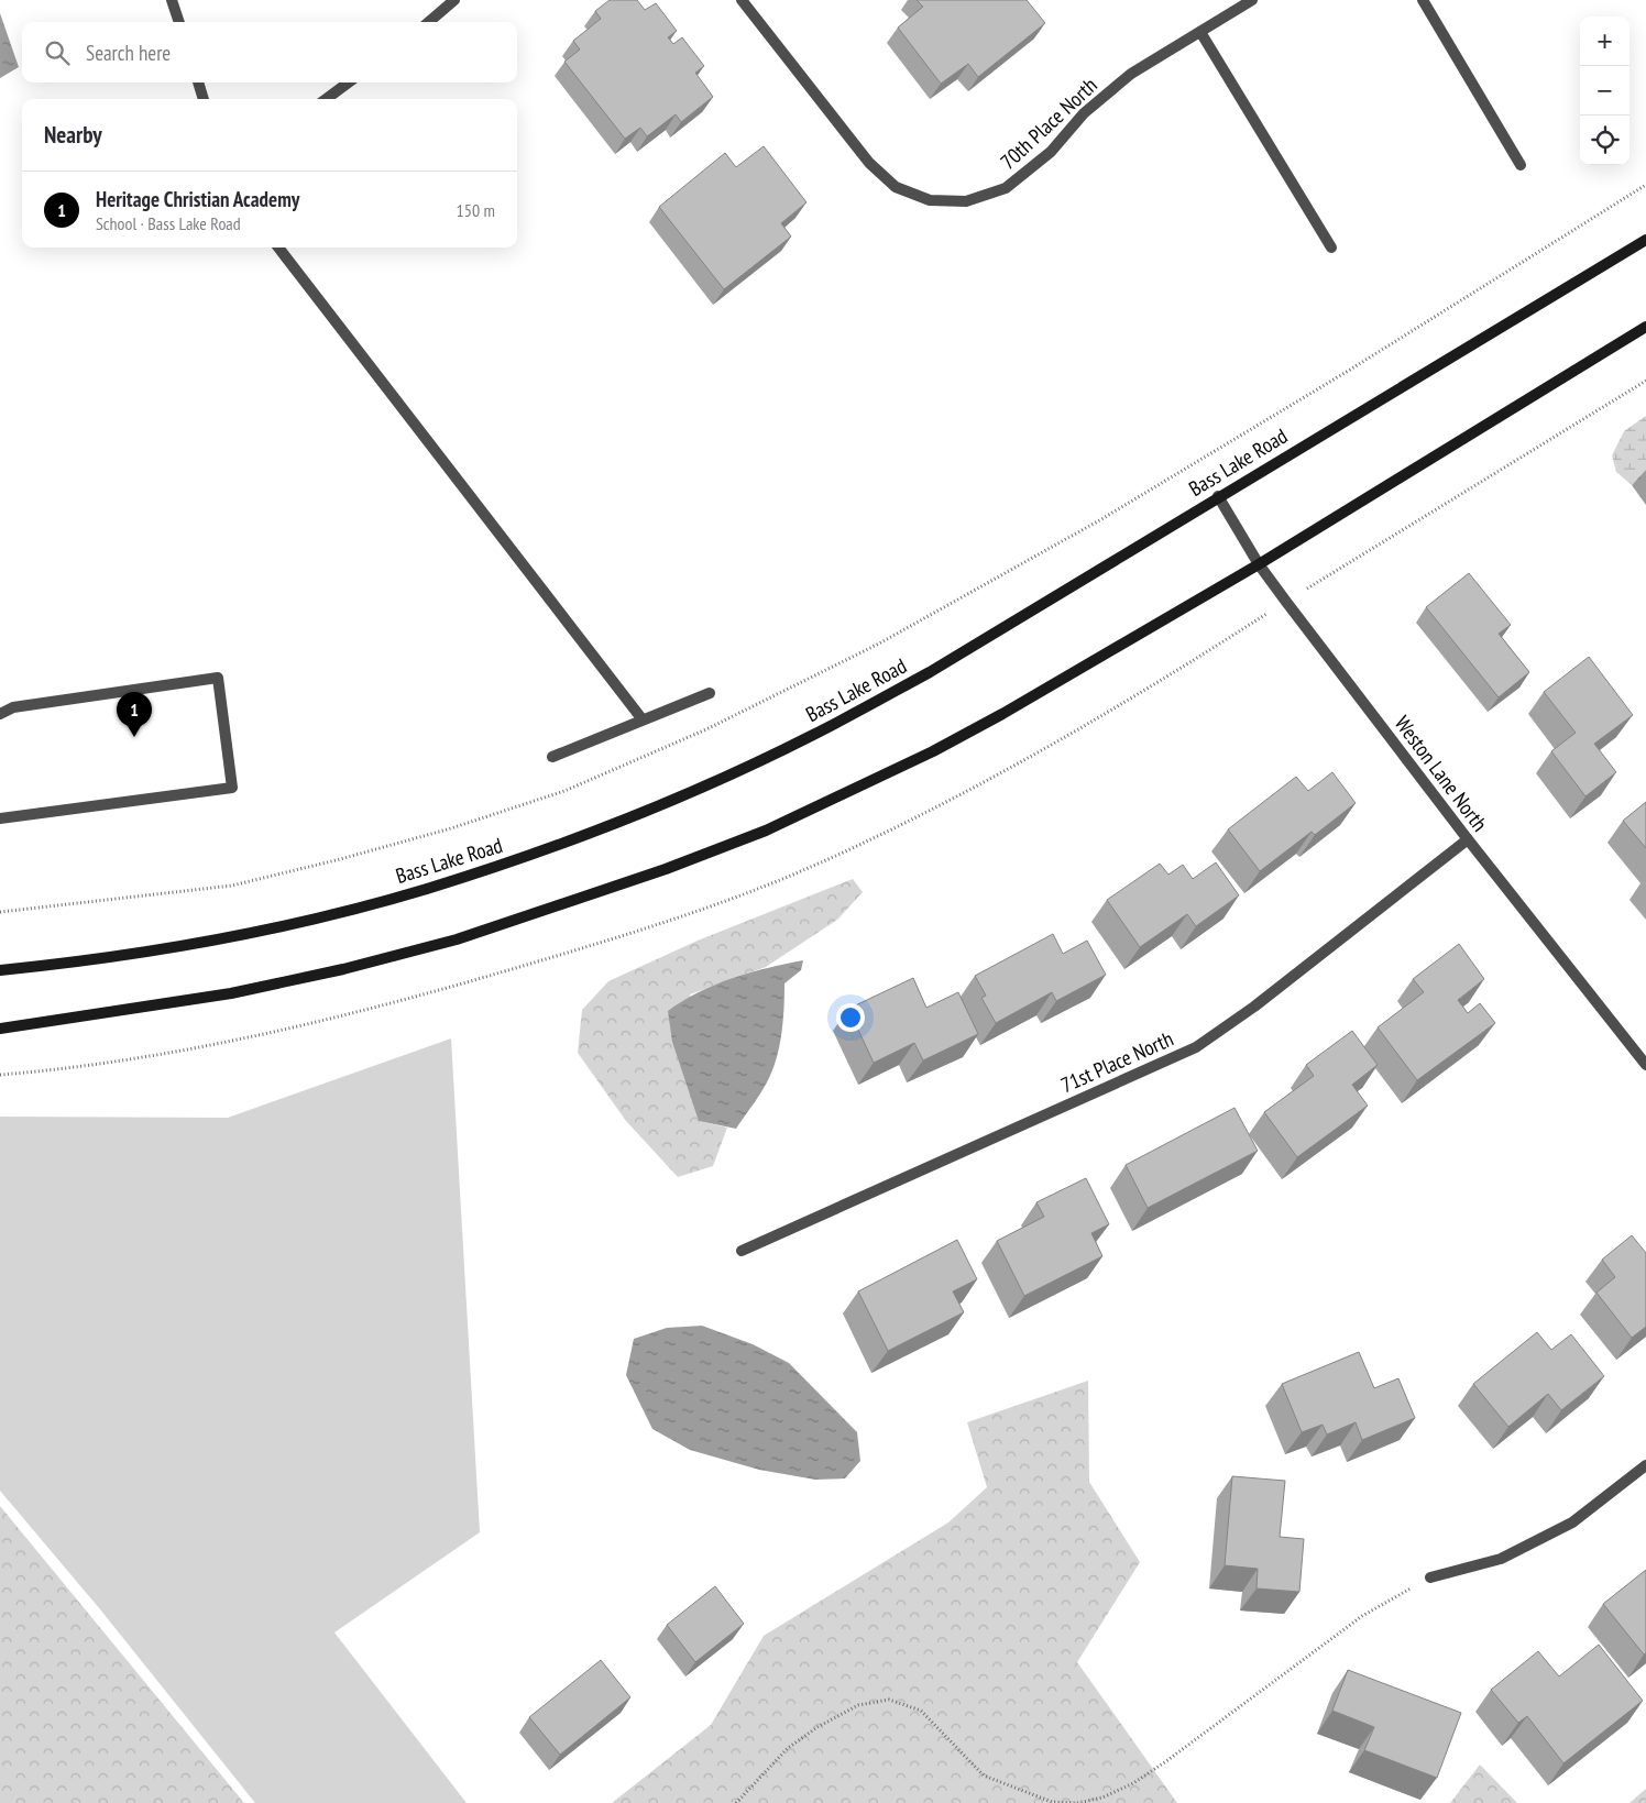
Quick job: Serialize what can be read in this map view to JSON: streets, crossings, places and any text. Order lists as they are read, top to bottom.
{
  "streets": {
    "main road": ["Bass Lake Road"],
    "street": ["70th Place North", "Weston Lane North", "71st Place North"]
  },
  "crossings": [
    ["Bass Lake Road", "Weston Lane North"],
    ["Weston Lane North", "71st Place North"]
  ],
  "page": {
    "map_buttons": ["+", "−"],
    "search": "Search here",
    "heading": "Nearby",
    "list": [
      {
        "mark": "1",
        "name": "Heritage Christian Academy",
        "note": "School · Bass Lake Road",
        "value": "150 m"
      }
    ],
    "pins": "1"
  }
}
